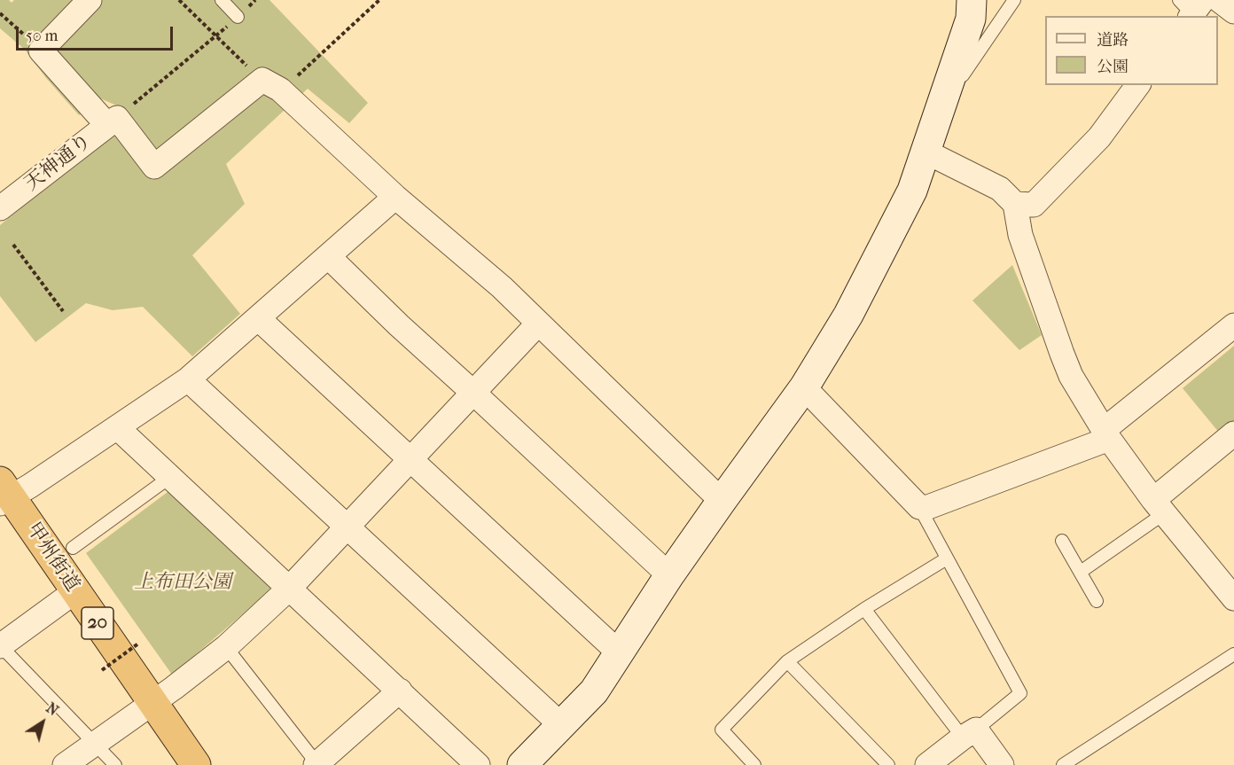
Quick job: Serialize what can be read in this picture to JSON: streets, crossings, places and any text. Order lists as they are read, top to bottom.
{
  "streets": {
    "highway": ["甲州街道", "20"],
    "street": ["天神通り"]
  },
  "parks": ["上布田公園"],
  "legend": ["道路", "公園"],
  "scale_bar": "50 m",
  "north": "top right"
}
